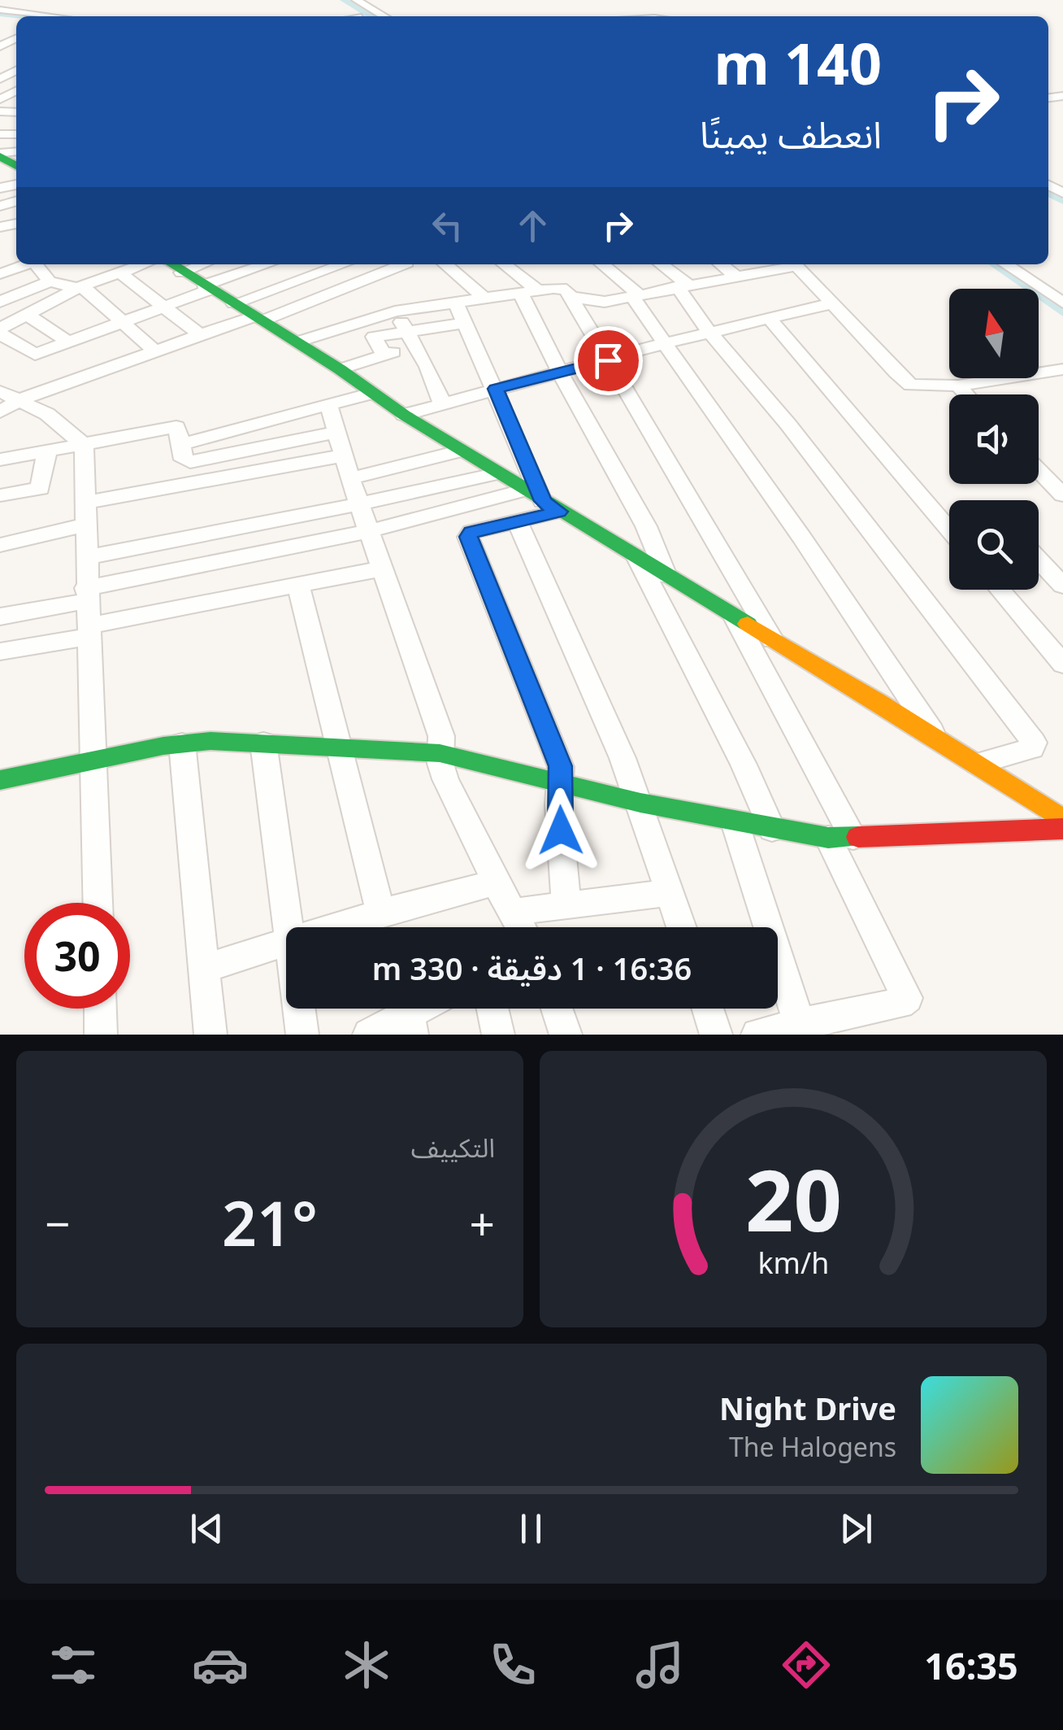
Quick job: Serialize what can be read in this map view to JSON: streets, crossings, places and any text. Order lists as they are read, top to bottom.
{
  "north": "top",
  "page": {
    "turn": ["140 m", "انعطف يمينًا"],
    "limit": "30",
    "trip": "16:36 · 1 دقيقة · 330 m",
    "tile": "التكييف",
    "heat": ["−", "21°", "+"],
    "song": ["Night Drive", "The Halogens"],
    "tabs": "16:35",
    "gauge": ["20", "km/h"]
  }
}
